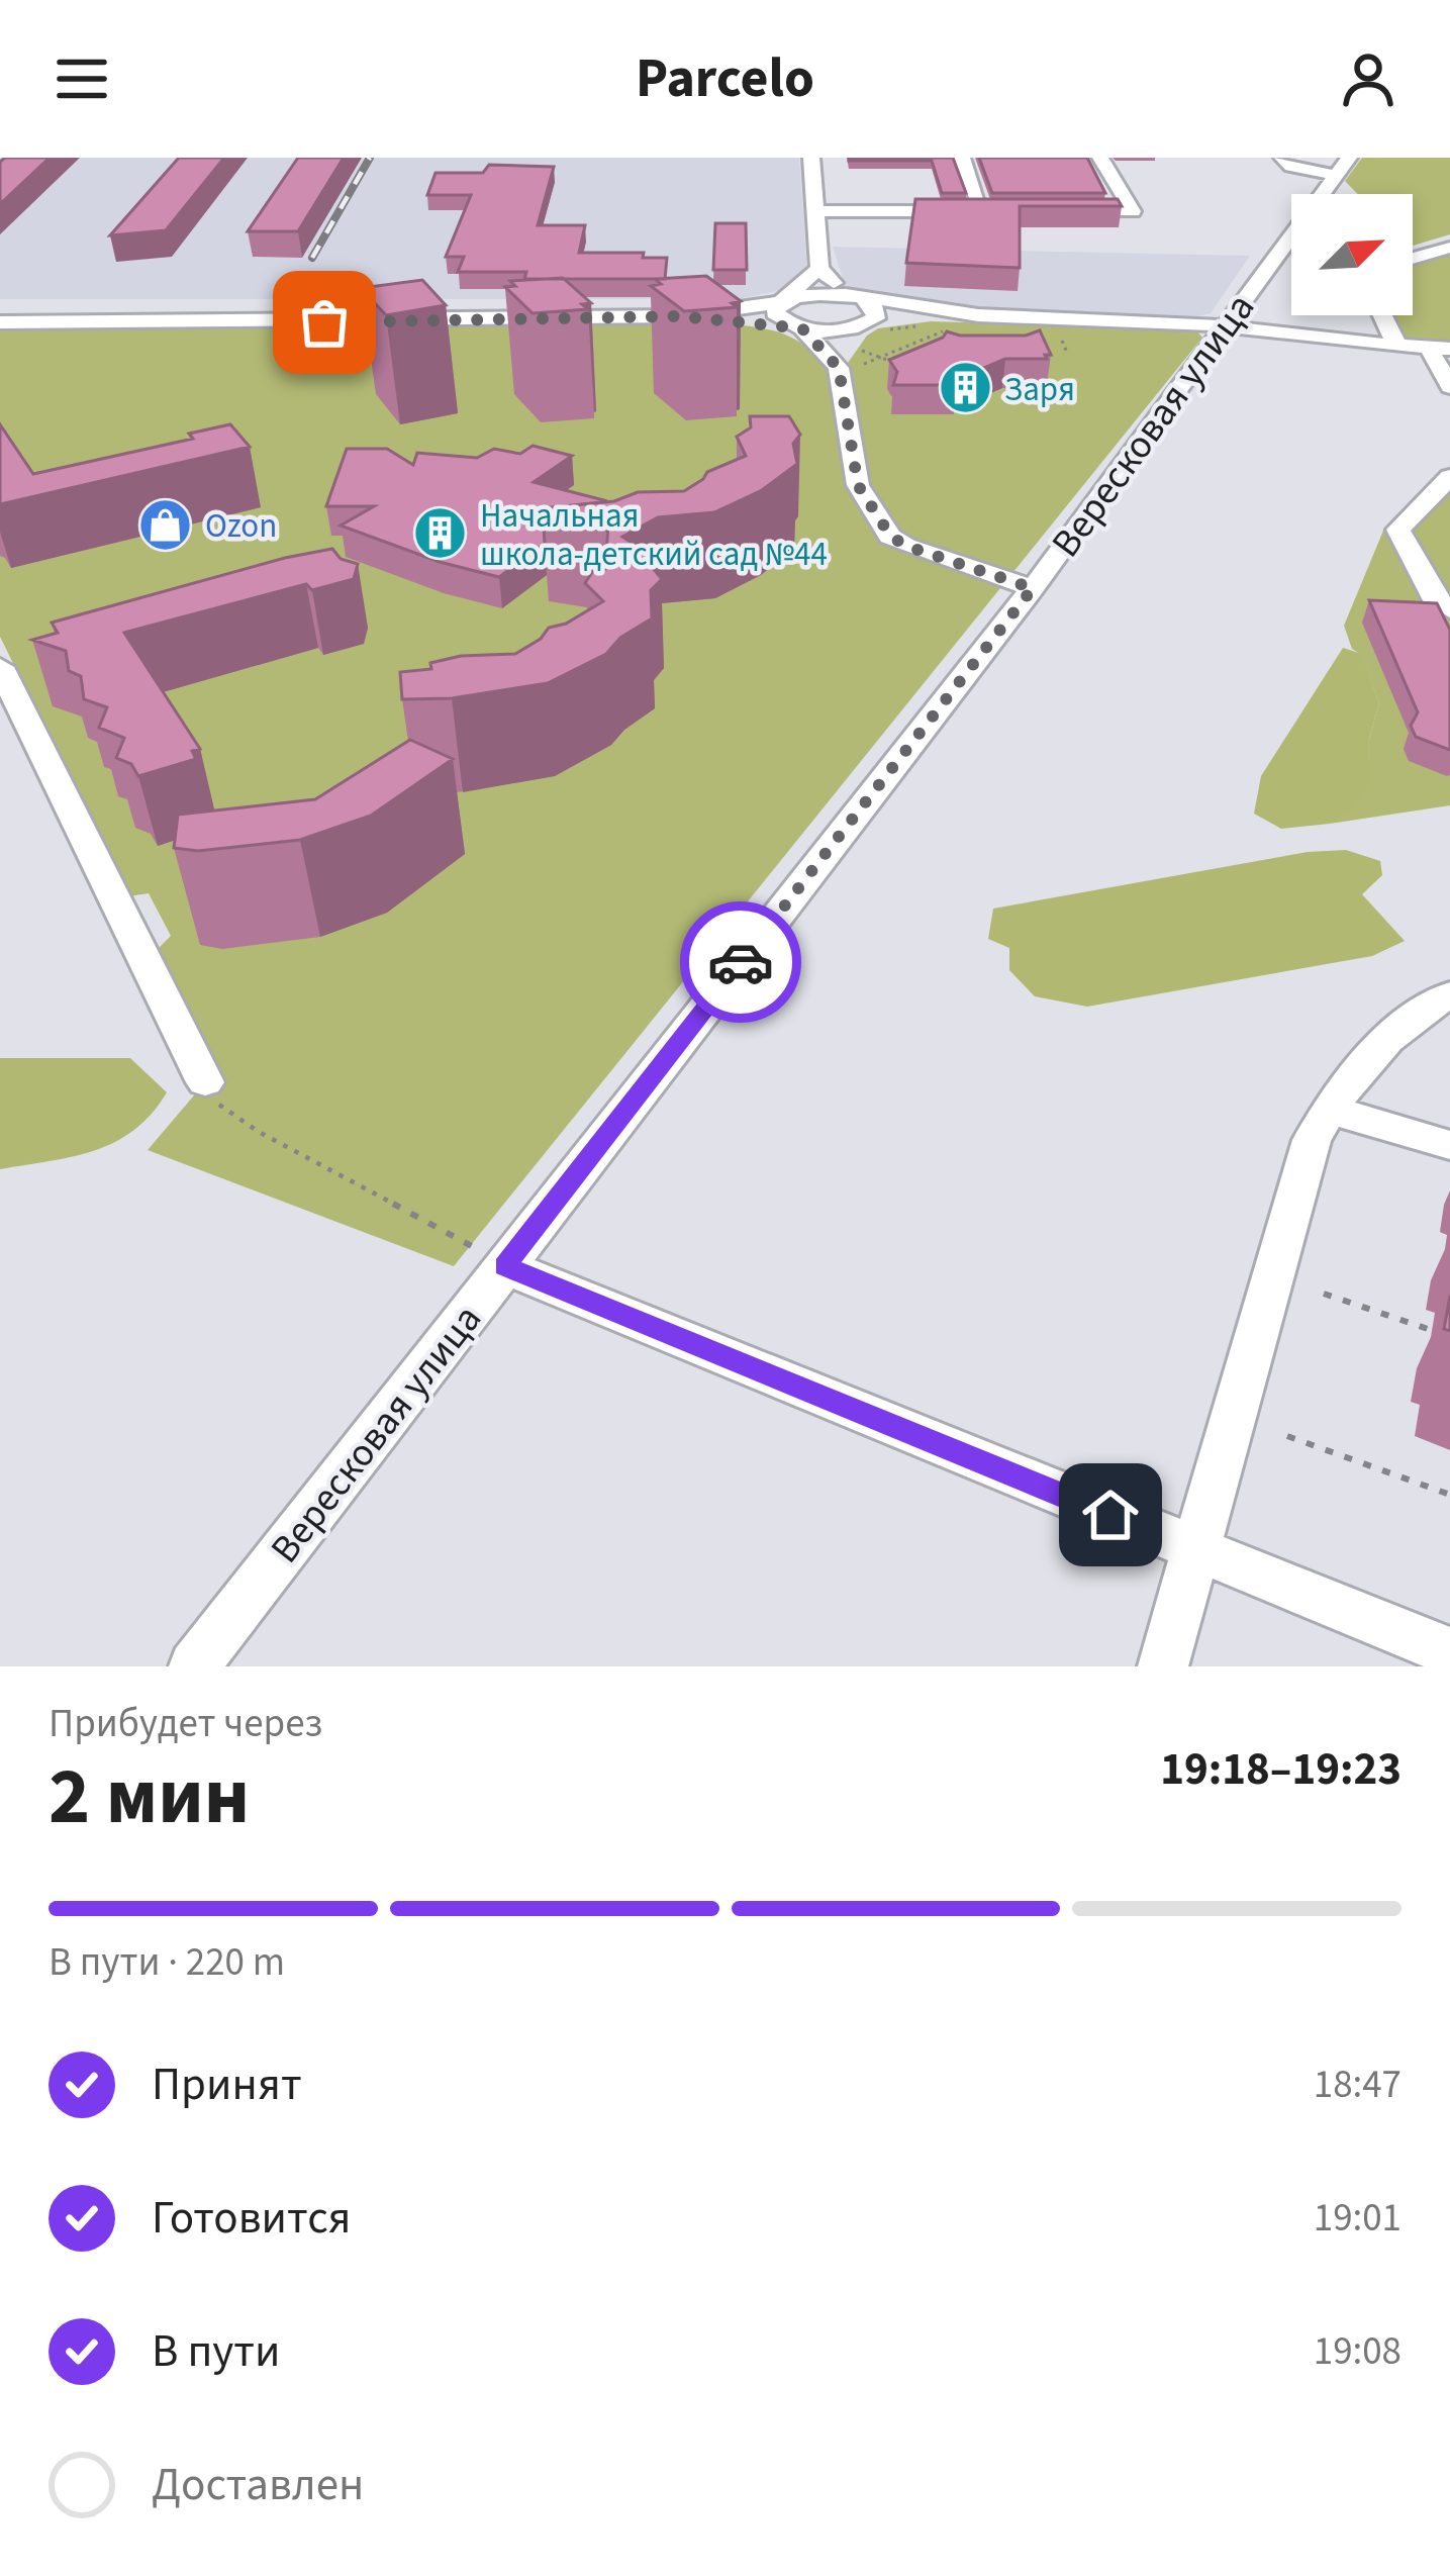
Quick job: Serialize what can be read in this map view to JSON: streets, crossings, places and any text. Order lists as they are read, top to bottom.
{
  "streets": {
    "street": ["Вересковая улица"]
  },
  "places": {
    "building": ["Заря", "Начальная школа-детский сад №44"],
    "shop": ["Ozon"]
  },
  "north": "top right",
  "page": {
    "header": "Parcelo",
    "heading": ["2 мин", "Прибудет через", "19:18–19:23"],
    "bar": "В пути · 220 m",
    "list": [
      ["Принят", "18:47"],
      ["Готовится", "19:01"],
      ["В пути", "19:08"],
      "Доставлен"
    ]
  }
}
